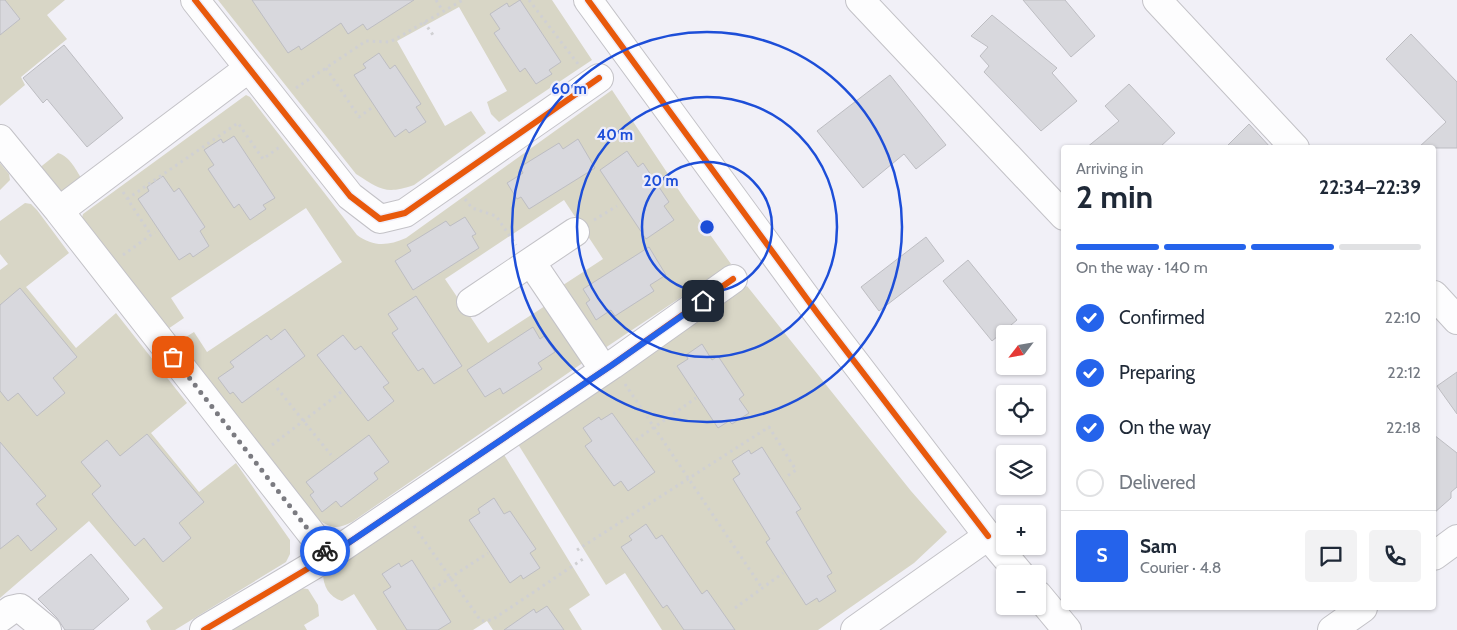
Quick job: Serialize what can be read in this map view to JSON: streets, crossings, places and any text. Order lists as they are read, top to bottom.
{
  "north": "bottom left",
  "page": {
    "heading": ["2 min", "Arriving in", "22:34–22:39"],
    "panel": ["Sam", "Courier · 4.8"],
    "bar": "On the way · 140 m",
    "list": [
      ["Confirmed", "22:10"],
      ["Preparing", "22:12"],
      ["On the way", "22:18"],
      "Delivered"
    ],
    "map_buttons": ["+", "−"],
    "round": "S"
  },
  "rings": ["60 m", "40 m", "20 m"]
}
